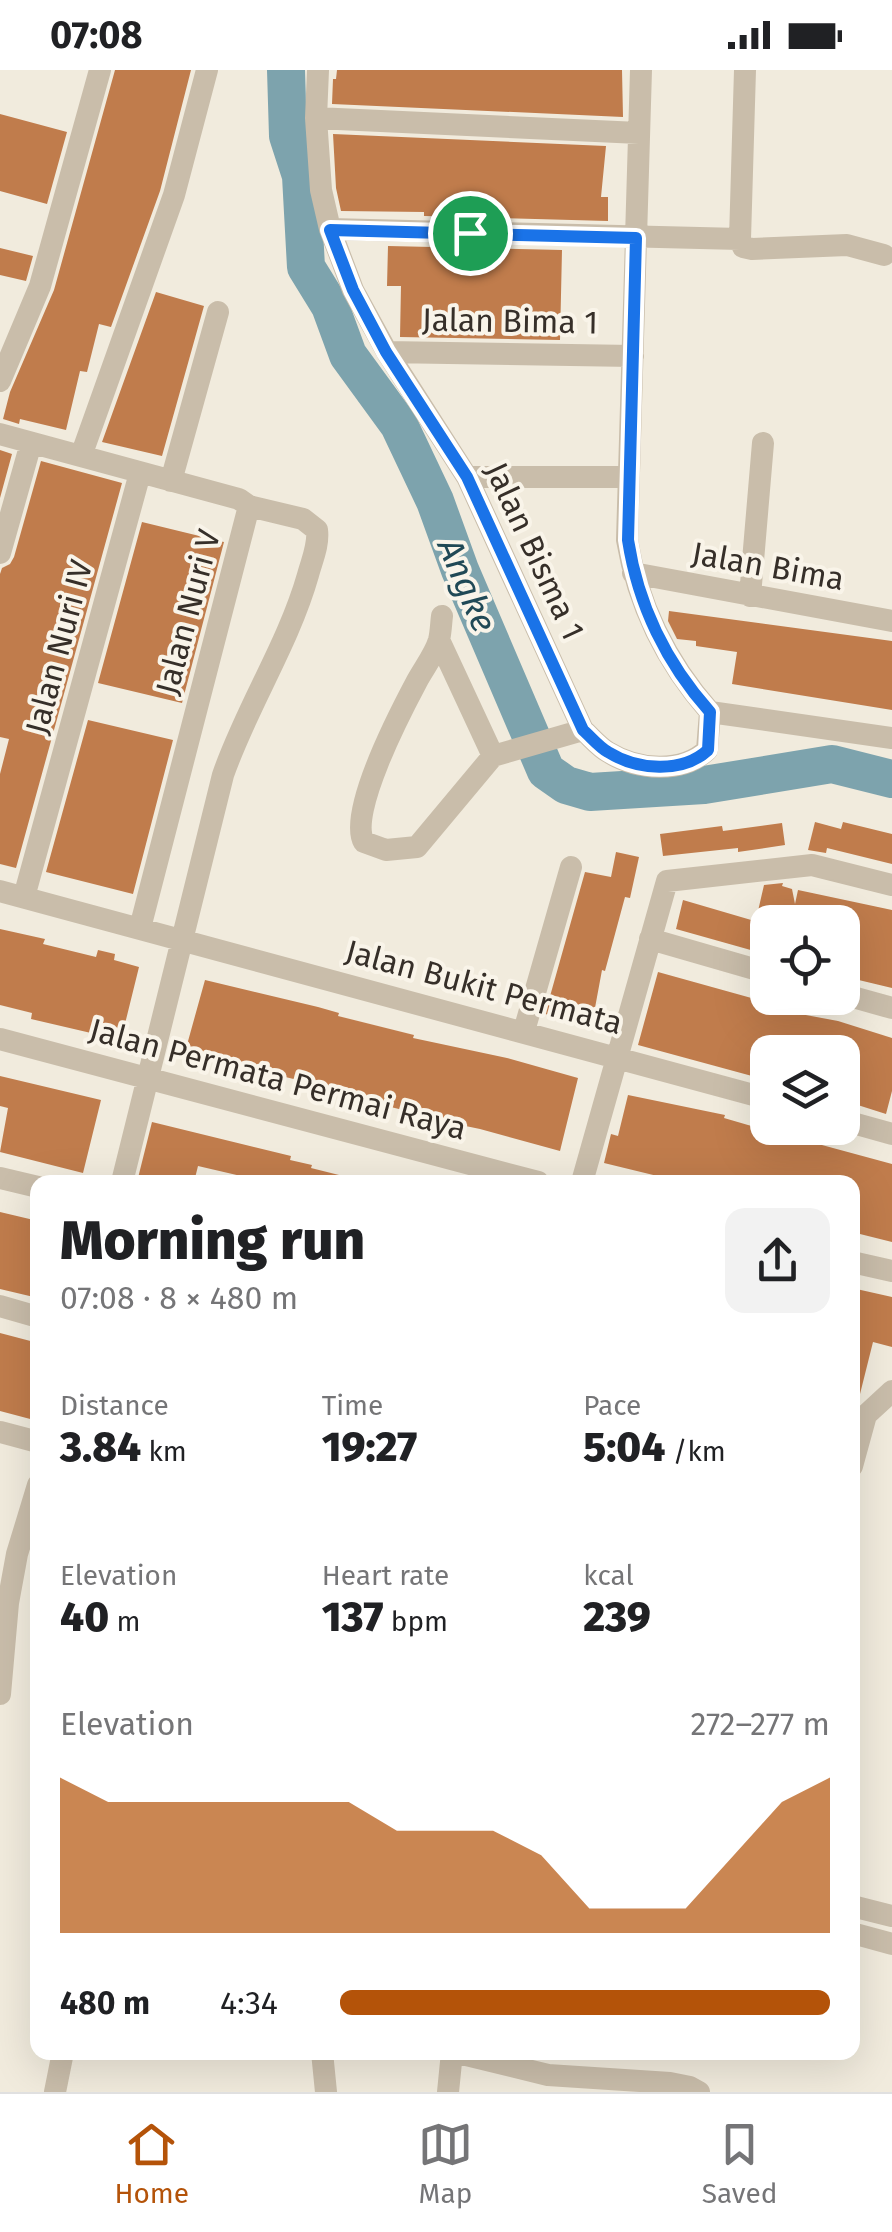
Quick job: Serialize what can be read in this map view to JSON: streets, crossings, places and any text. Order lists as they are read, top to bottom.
{
  "streets": {
    "street": [
      "Jalan Bima 1",
      "Jalan Bisma 1",
      "Jalan Bima",
      "Jalan Nuri V",
      "Jalan Nuri IV",
      "Jalan Bukit Permata",
      "Jalan Permata Permai Raya"
    ]
  },
  "crossings": [
    ["Jalan Bima 1", "Jalan Bisma 1"],
    ["Jalan Nuri V", "Jalan Nuri IV"],
    ["Jalan Nuri V", "Jalan Bukit Permata"],
    ["Jalan Nuri IV", "Jalan Bukit Permata"]
  ],
  "water": ["Angke"],
  "page": {
    "status": "07:08",
    "heading": ["Morning run", "07:08 · 8 × 480 m"],
    "stats": [
      ["Distance", "3.84 km"],
      ["Time", "19:27"],
      ["Pace", "5:04 /km"],
      ["Elevation", "40 m"],
      ["Heart rate", "137 bpm"],
      ["kcal", "239"]
    ],
    "chart": ["Elevation", "272–277 m"],
    "list": [
      {
        "name": "480 m",
        "note": "4:34"
      }
    ],
    "tabs": ["Home", "Map", "Saved"]
  }
}
